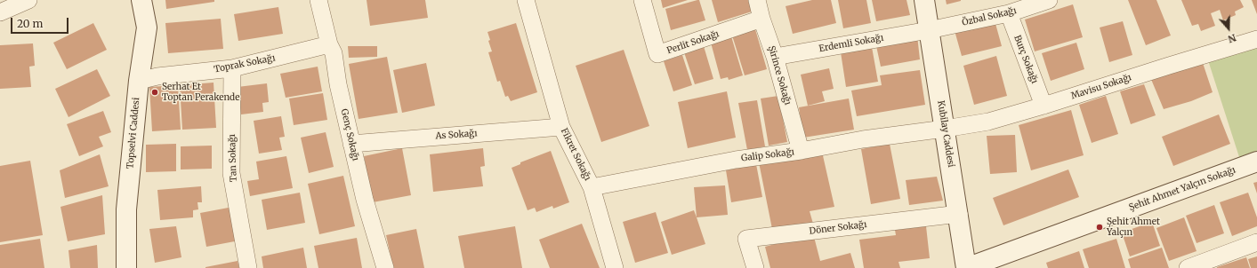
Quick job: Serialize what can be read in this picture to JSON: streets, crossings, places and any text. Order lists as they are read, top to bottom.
{
  "streets": {
    "street": [
      "Özbal Sokağı",
      "Perlit Sokağı",
      "Erdemli Sokağı",
      "Burç Sokağı",
      "Toprak Sokağı",
      "Şirince Sokağı",
      "Mavisu Sokağı",
      "Topselvi Caddesi",
      "Kubilay Caddesi",
      "Genç Sokağı",
      "As Sokağı",
      "Fikret Sokağı",
      "Galip Sokağı",
      "Tan Sokağı",
      "Şehit Ahmet Yalçın Sokağı",
      "Döner Sokağı"
    ]
  },
  "crossings": [
    ["Özbal Sokağı", "Erdemli Sokağı"],
    ["Özbal Sokağı", "Burç Sokağı"],
    ["Özbal Sokağı", "Kubilay Caddesi"],
    ["Perlit Sokağı", "Şirince Sokağı"],
    ["Erdemli Sokağı", "Şirince Sokağı"],
    ["Erdemli Sokağı", "Kubilay Caddesi"],
    ["Burç Sokağı", "Mavisu Sokağı"],
    ["Toprak Sokağı", "Topselvi Caddesi"],
    ["Toprak Sokağı", "Genç Sokağı"],
    ["Toprak Sokağı", "Tan Sokağı"],
    ["Şirince Sokağı", "Galip Sokağı"],
    ["Mavisu Sokağı", "Kubilay Caddesi"],
    ["Mavisu Sokağı", "Galip Sokağı"],
    ["Kubilay Caddesi", "Galip Sokağı"],
    ["Kubilay Caddesi", "Şehit Ahmet Yalçın Sokağı"],
    ["Kubilay Caddesi", "Döner Sokağı"],
    ["Genç Sokağı", "As Sokağı"],
    ["As Sokağı", "Fikret Sokağı"],
    ["Fikret Sokağı", "Galip Sokağı"]
  ],
  "places": ["Serhat Et Toptan Perakende", "Şehit Ahmet Yalçın"],
  "scale_bar": "20 m",
  "north": "bottom"
}
